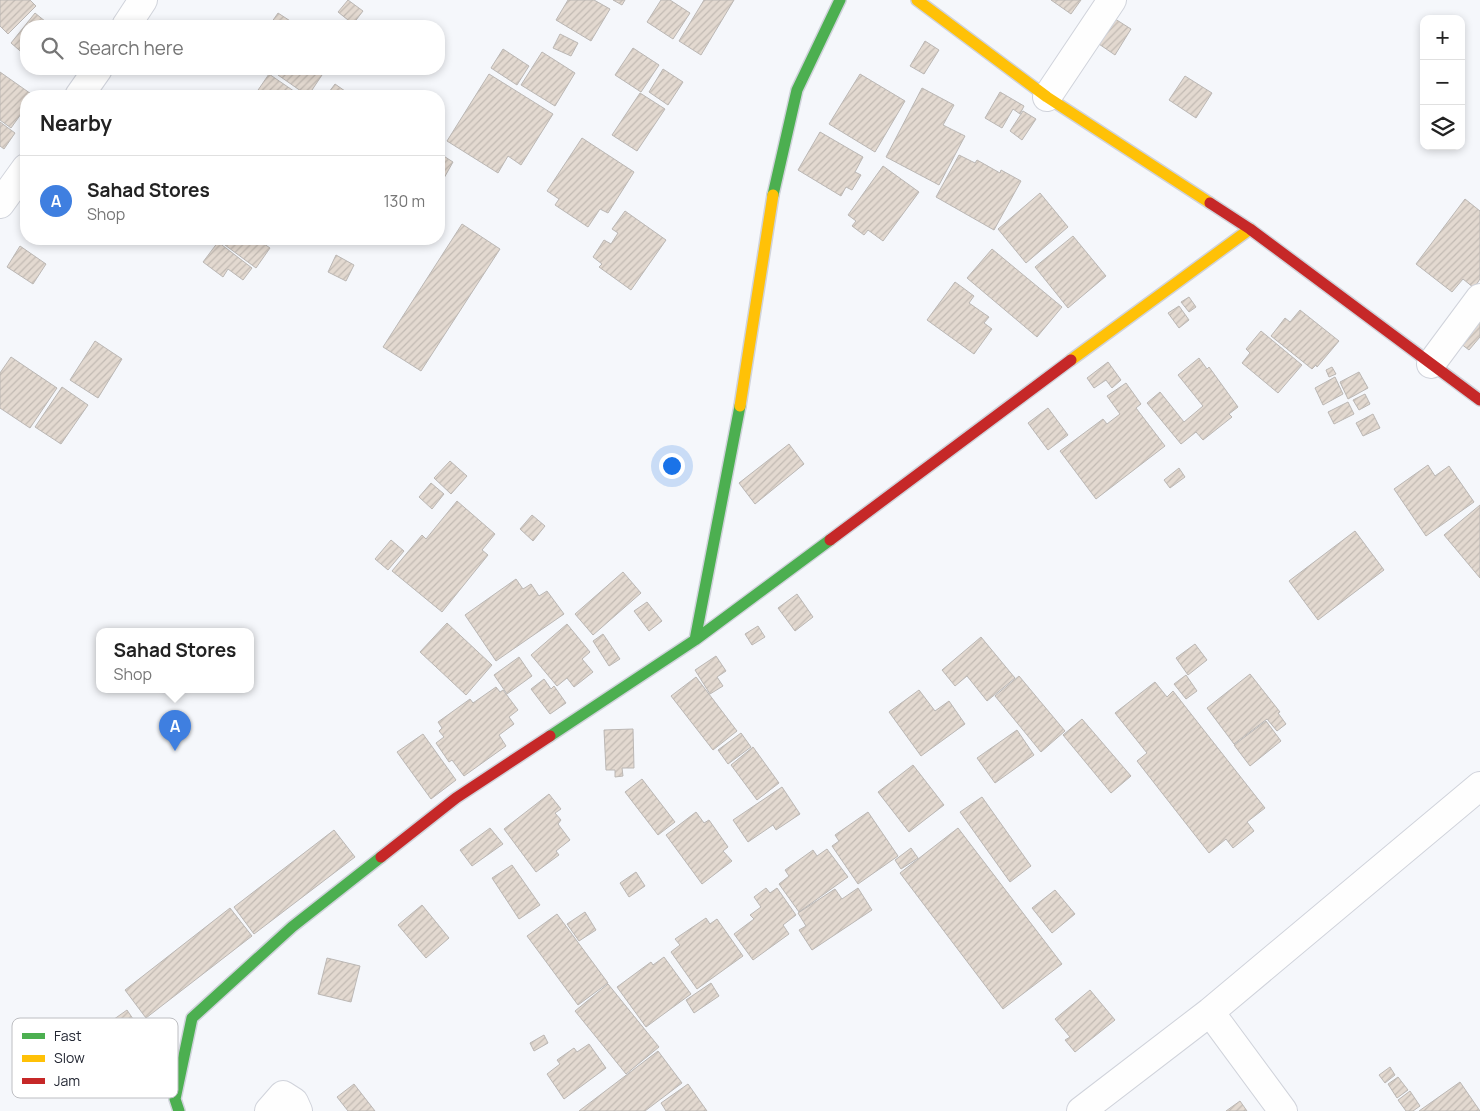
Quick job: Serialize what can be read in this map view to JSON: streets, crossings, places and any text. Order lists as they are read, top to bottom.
{
  "legend": ["Fast", "Slow", "Jam"],
  "page": {
    "map_buttons": ["+", "−"],
    "search": "Search here",
    "heading": "Nearby",
    "list": [
      {
        "mark": "A",
        "name": "Sahad Stores",
        "note": "Shop",
        "value": "130 m"
      }
    ],
    "popup": ["Sahad Stores", "Shop"],
    "pins": "A"
  }
}
